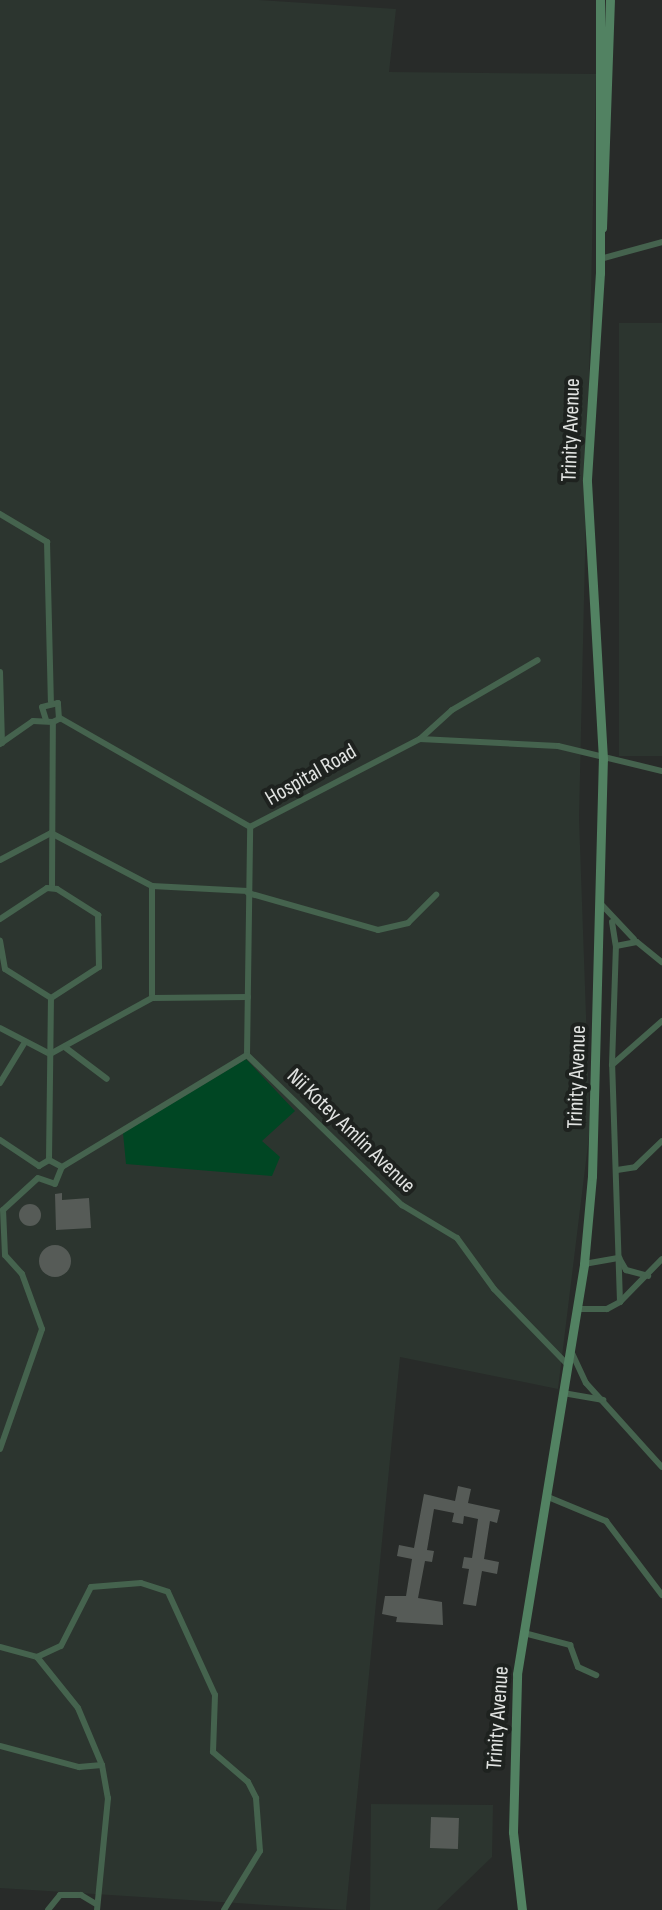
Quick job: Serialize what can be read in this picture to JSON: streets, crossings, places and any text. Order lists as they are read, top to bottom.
{
  "streets": {
    "street": ["Trinity Avenue", "Hospital Road", "Nii Kotey Amlin Avenue"]
  },
  "crossings": [
    ["Trinity Avenue", "Hospital Road"],
    ["Trinity Avenue", "Nii Kotey Amlin Avenue"]
  ]
}
